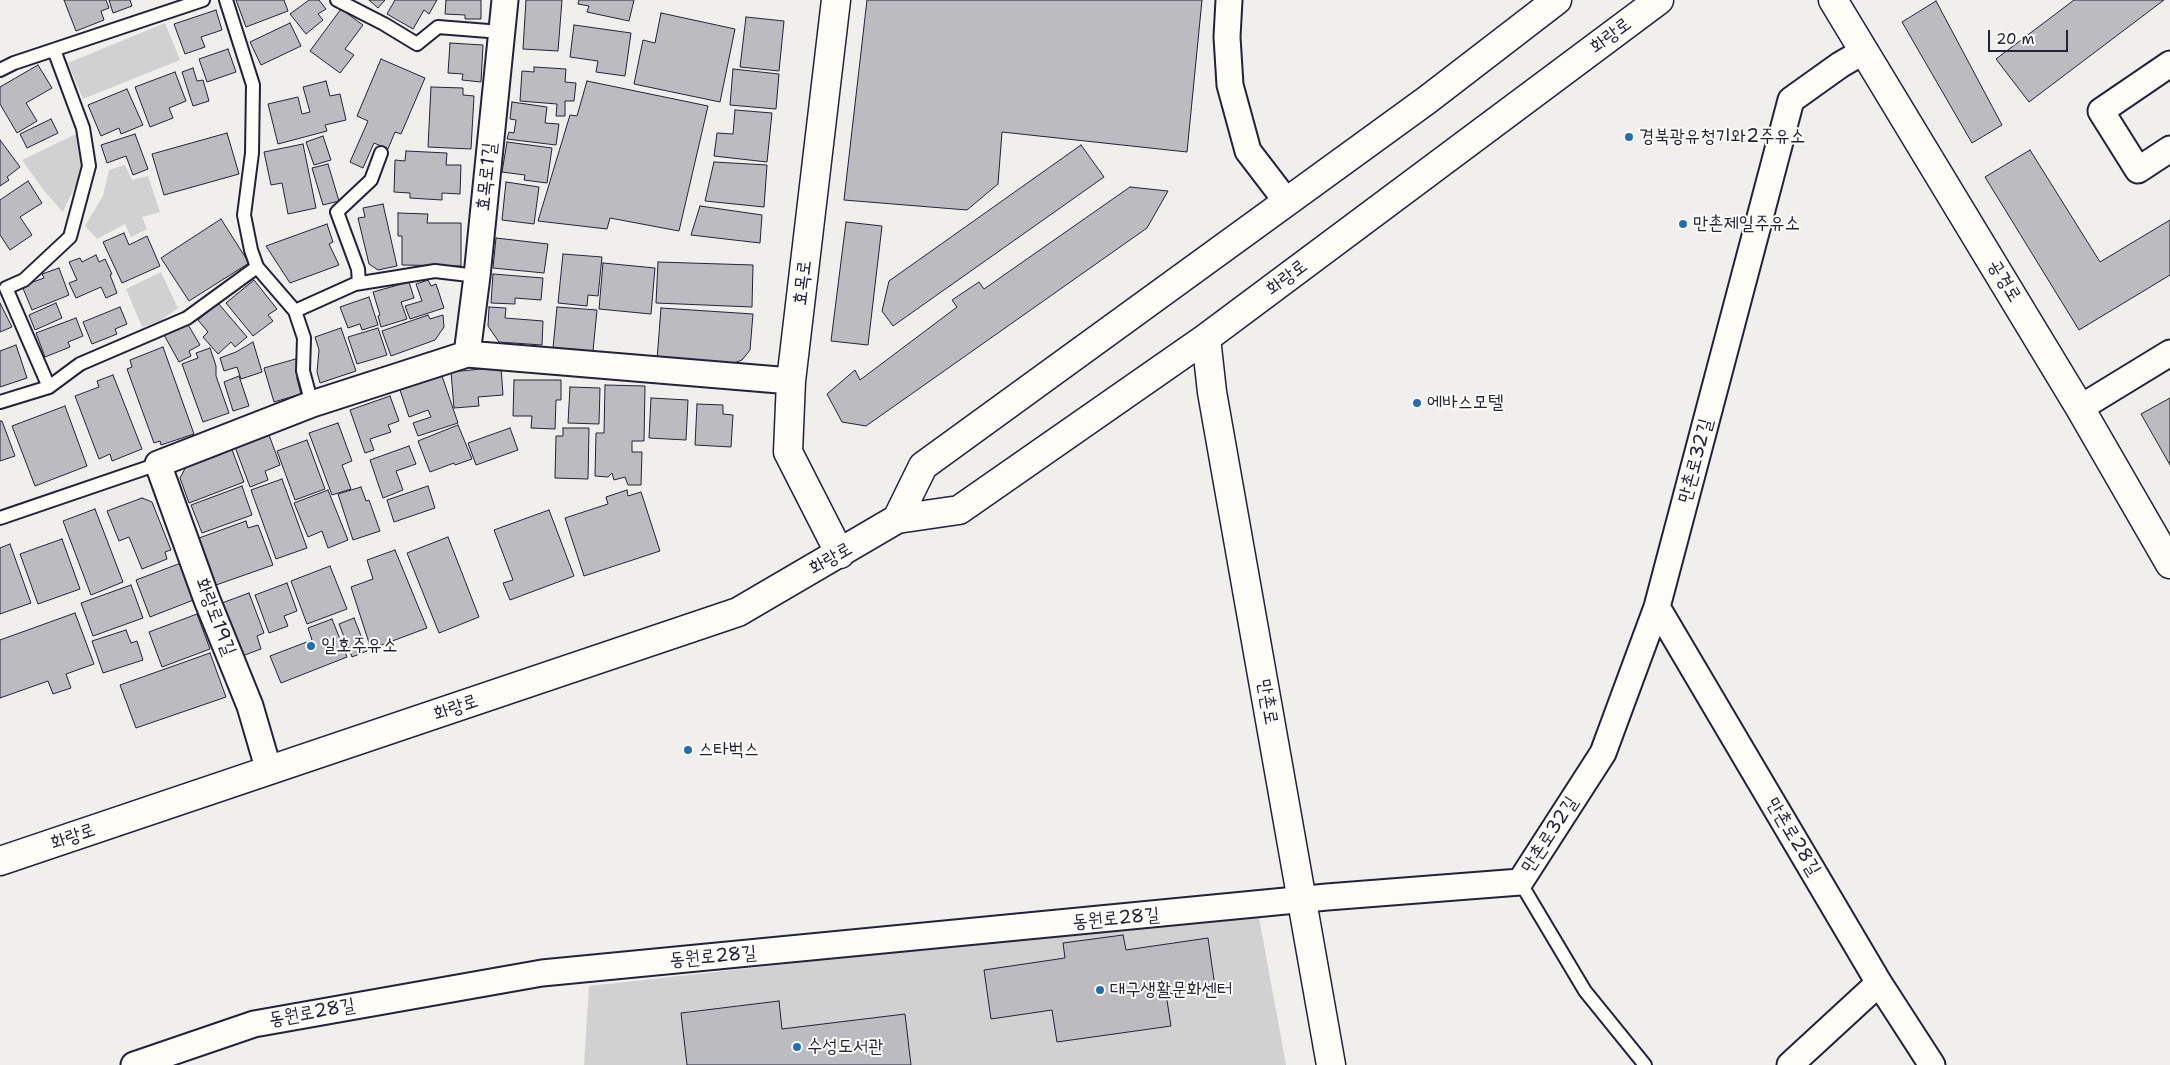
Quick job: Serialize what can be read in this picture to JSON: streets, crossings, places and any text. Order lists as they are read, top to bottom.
{
  "streets": {
    "main road": [
      "화랑로",
      "공경로",
      "효목로",
      "만촌로"
    ],
    "street": [
      "효목로1길",
      "만촌로32길",
      "화랑로19길",
      "만촌로28길",
      "동원로28길"
    ]
  },
  "crossings": [
    ["화랑로", "효목로"],
    ["화랑로", "화랑로19길"],
    ["화랑로", "만촌로"],
    ["공경로", "만촌로32길"],
    ["만촌로32길", "만촌로"],
    ["만촌로32길", "만촌로28길"],
    ["만촌로32길", "동원로28길"],
    ["만촌로", "동원로28길"]
  ],
  "places": [
    "경북광유청기와2주유소",
    "만촌제일주유소",
    "에바스모텔",
    "일호주유소",
    "스타벅스",
    "대구생활문화센터",
    "수성도서관"
  ],
  "scale_bar": "20 m"
}
